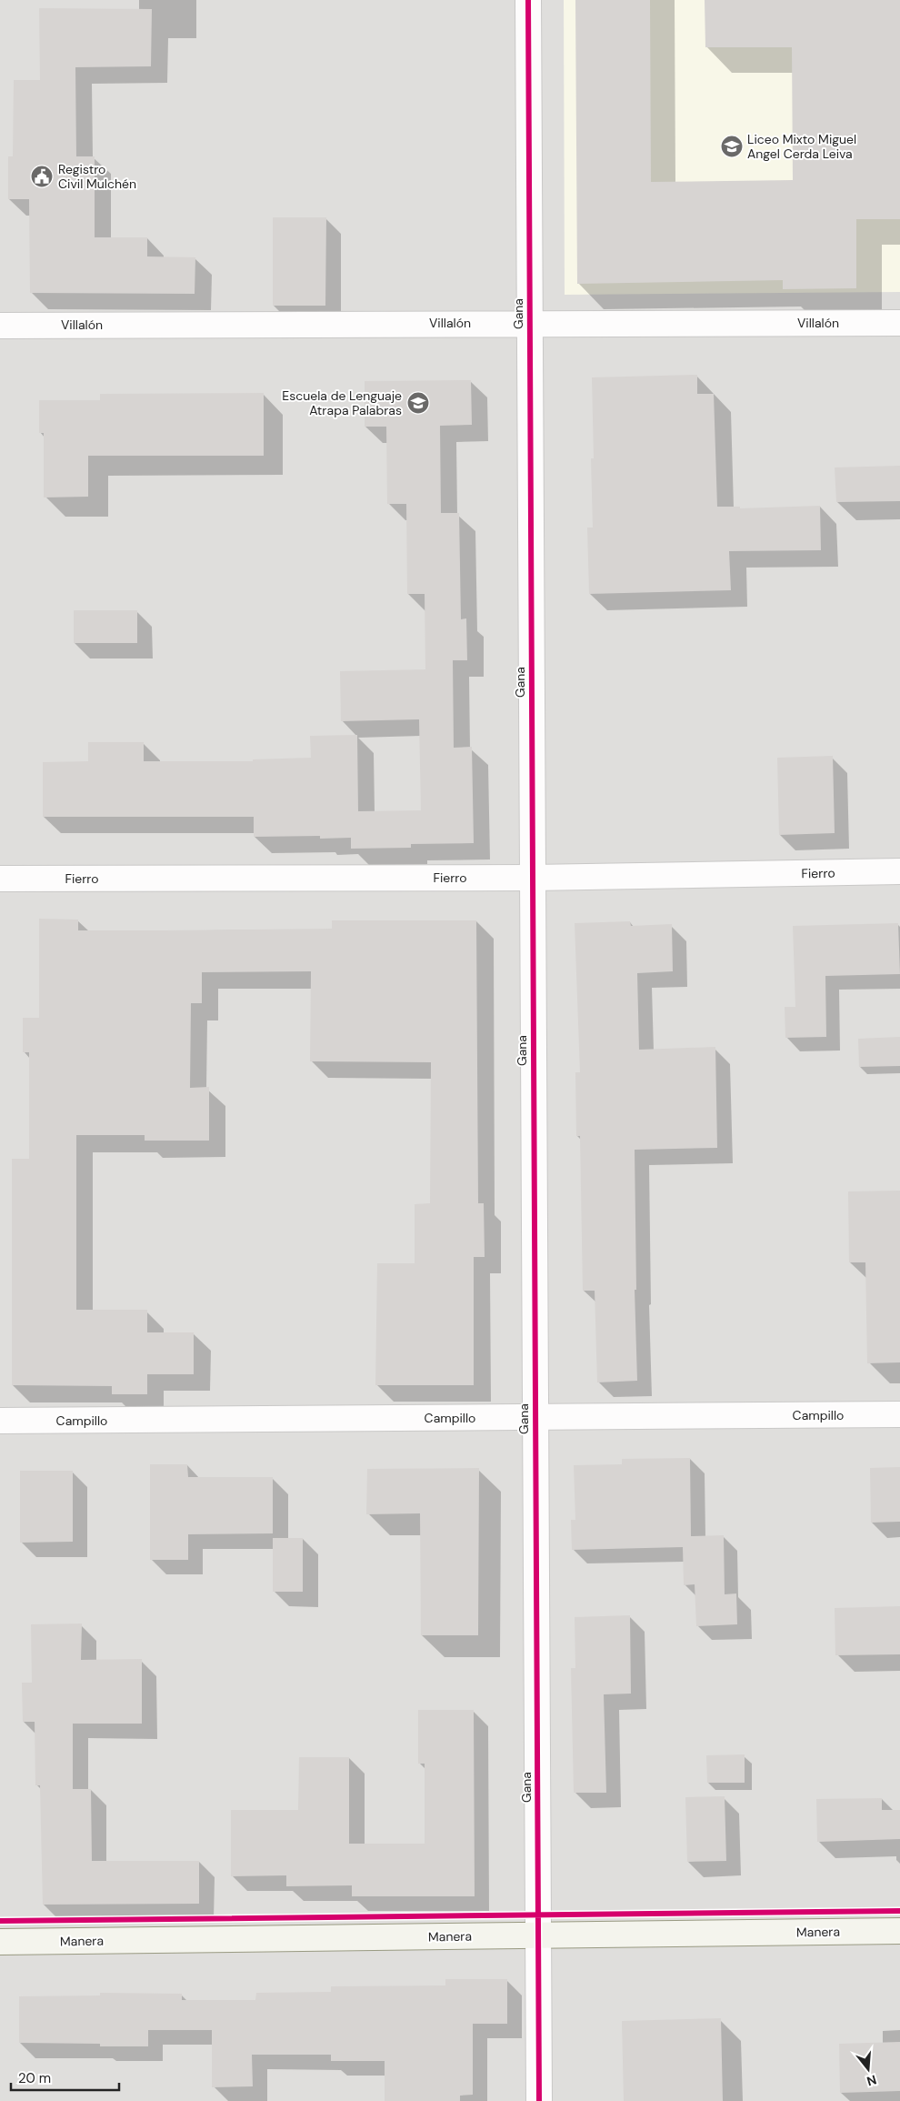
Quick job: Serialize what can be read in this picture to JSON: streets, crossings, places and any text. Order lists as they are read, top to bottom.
{
  "streets": {
    "main road": ["Manera"],
    "street": [
      "Gana",
      "Villalón",
      "Fierro",
      "Campillo"
    ]
  },
  "crossings": [
    ["Gana", "Villalón"],
    ["Gana", "Fierro"],
    ["Gana", "Campillo"],
    ["Gana", "Manera"]
  ],
  "places": {
    "school or university": ["Liceo Mixto Miguel Angel Cerda Leiva", "Escuela de Lenguaje Atrapa Palabras"],
    "public building": ["Registro Civil Mulchén"]
  },
  "scale_bar": "20 m",
  "north": "bottom"
}
